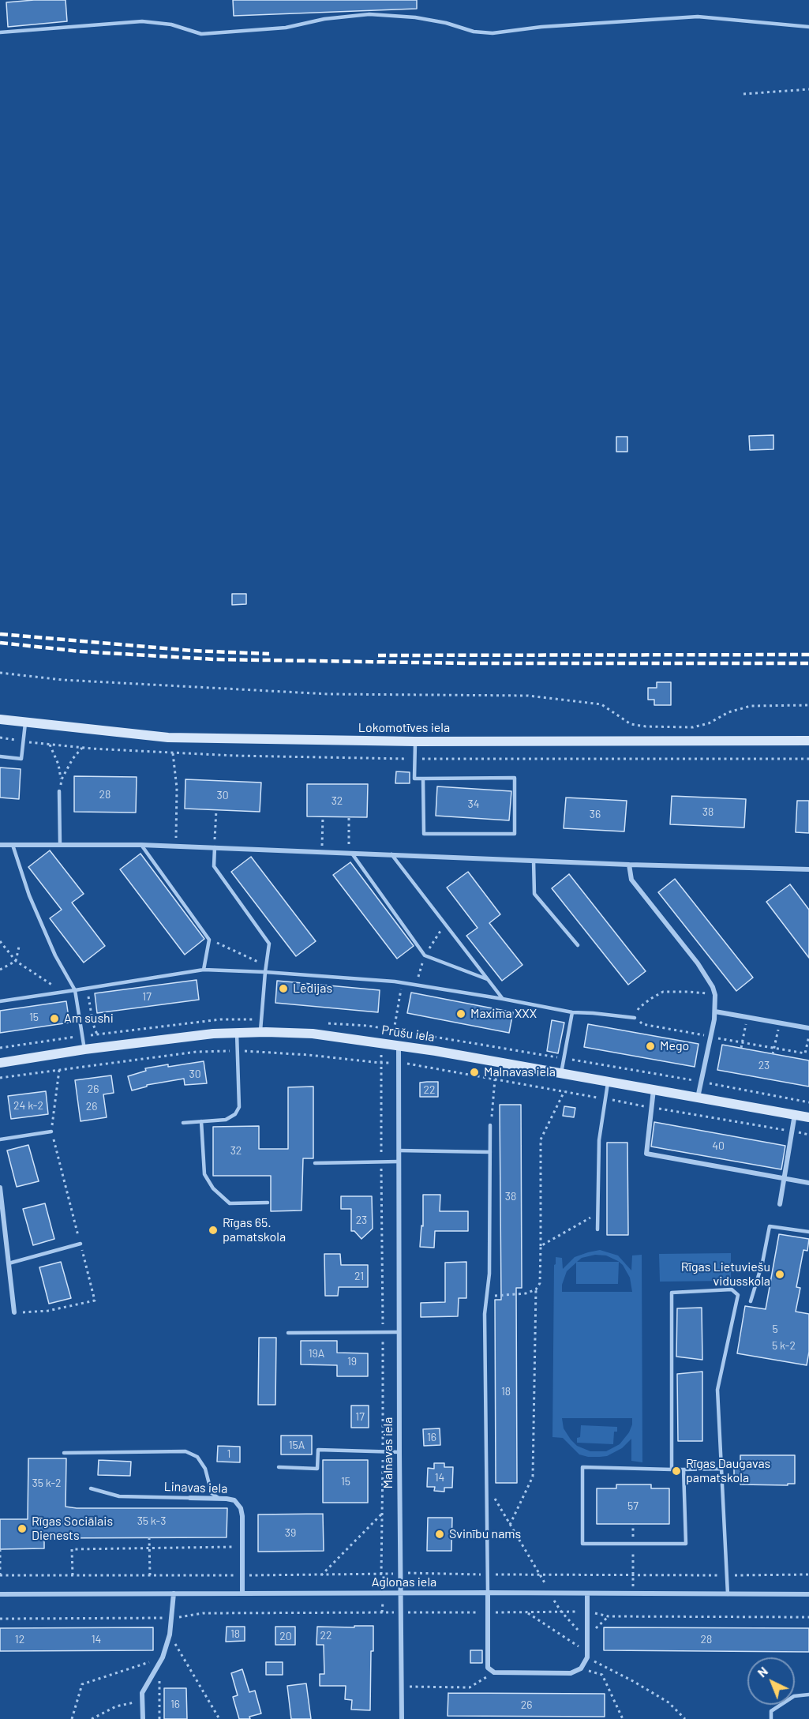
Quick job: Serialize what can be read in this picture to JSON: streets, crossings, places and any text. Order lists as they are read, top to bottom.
{
  "streets": {
    "street": [
      "Lokomotīves iela",
      "Prūšu iela",
      "Malnavas iela",
      "Linavas iela",
      "Aglonas iela"
    ]
  },
  "crossings": [
    ["Prūšu iela", "Malnavas iela"],
    ["Malnavas iela", "Aglonas iela"],
    ["Linavas iela", "Aglonas iela"]
  ],
  "places": [
    "Lēdijas",
    "Maxima XXX",
    "Am sushi",
    "Mego",
    "Malnavas iela",
    "Rīgas 65. pamatskola",
    "Rīgas Lietuviešu vidusskola",
    "Rīgas Daugavas pamatskola",
    "Rīgas Sociālais Dienests",
    "Svinību nams"
  ],
  "house_numbers": [
    "28",
    "30",
    "32",
    "34",
    "38",
    "36",
    "17",
    "15",
    "23",
    "30",
    "26",
    "22",
    "24 k-2",
    "26",
    "40",
    "32",
    "38",
    "23",
    "21",
    "5",
    "5 k-2",
    "19A",
    "19",
    "18",
    "17",
    "16",
    "15A",
    "1",
    "14",
    "15",
    "35 k-2",
    "57",
    "35 k-3",
    "39",
    "18",
    "22",
    "20",
    "12",
    "14",
    "28",
    "16",
    "26"
  ],
  "north": "top left"
}
